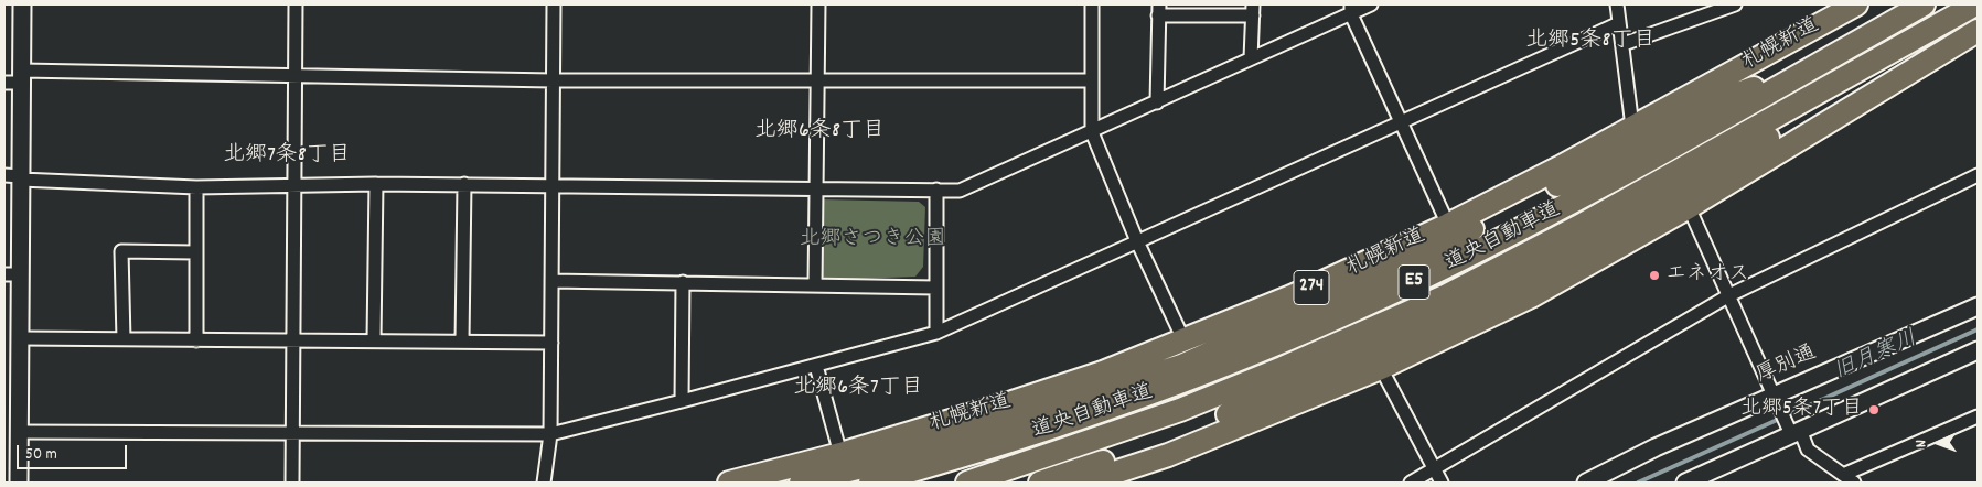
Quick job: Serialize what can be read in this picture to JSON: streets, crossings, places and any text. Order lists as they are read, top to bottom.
{
  "streets": {
    "highway": [
      "札幌新道",
      "道央自動車道",
      "E5",
      "274"
    ],
    "street": ["厚別通"]
  },
  "districts": [
    "北郷5条8丁目",
    "北郷6条8丁目",
    "北郷7条8丁目",
    "北郷6条7丁目"
  ],
  "water": ["旧月寒川"],
  "parks": ["北郷さつき公園"],
  "places": ["エネオス", "北郷5条7丁目"],
  "scale_bar": "50 m",
  "north": "left"
}
